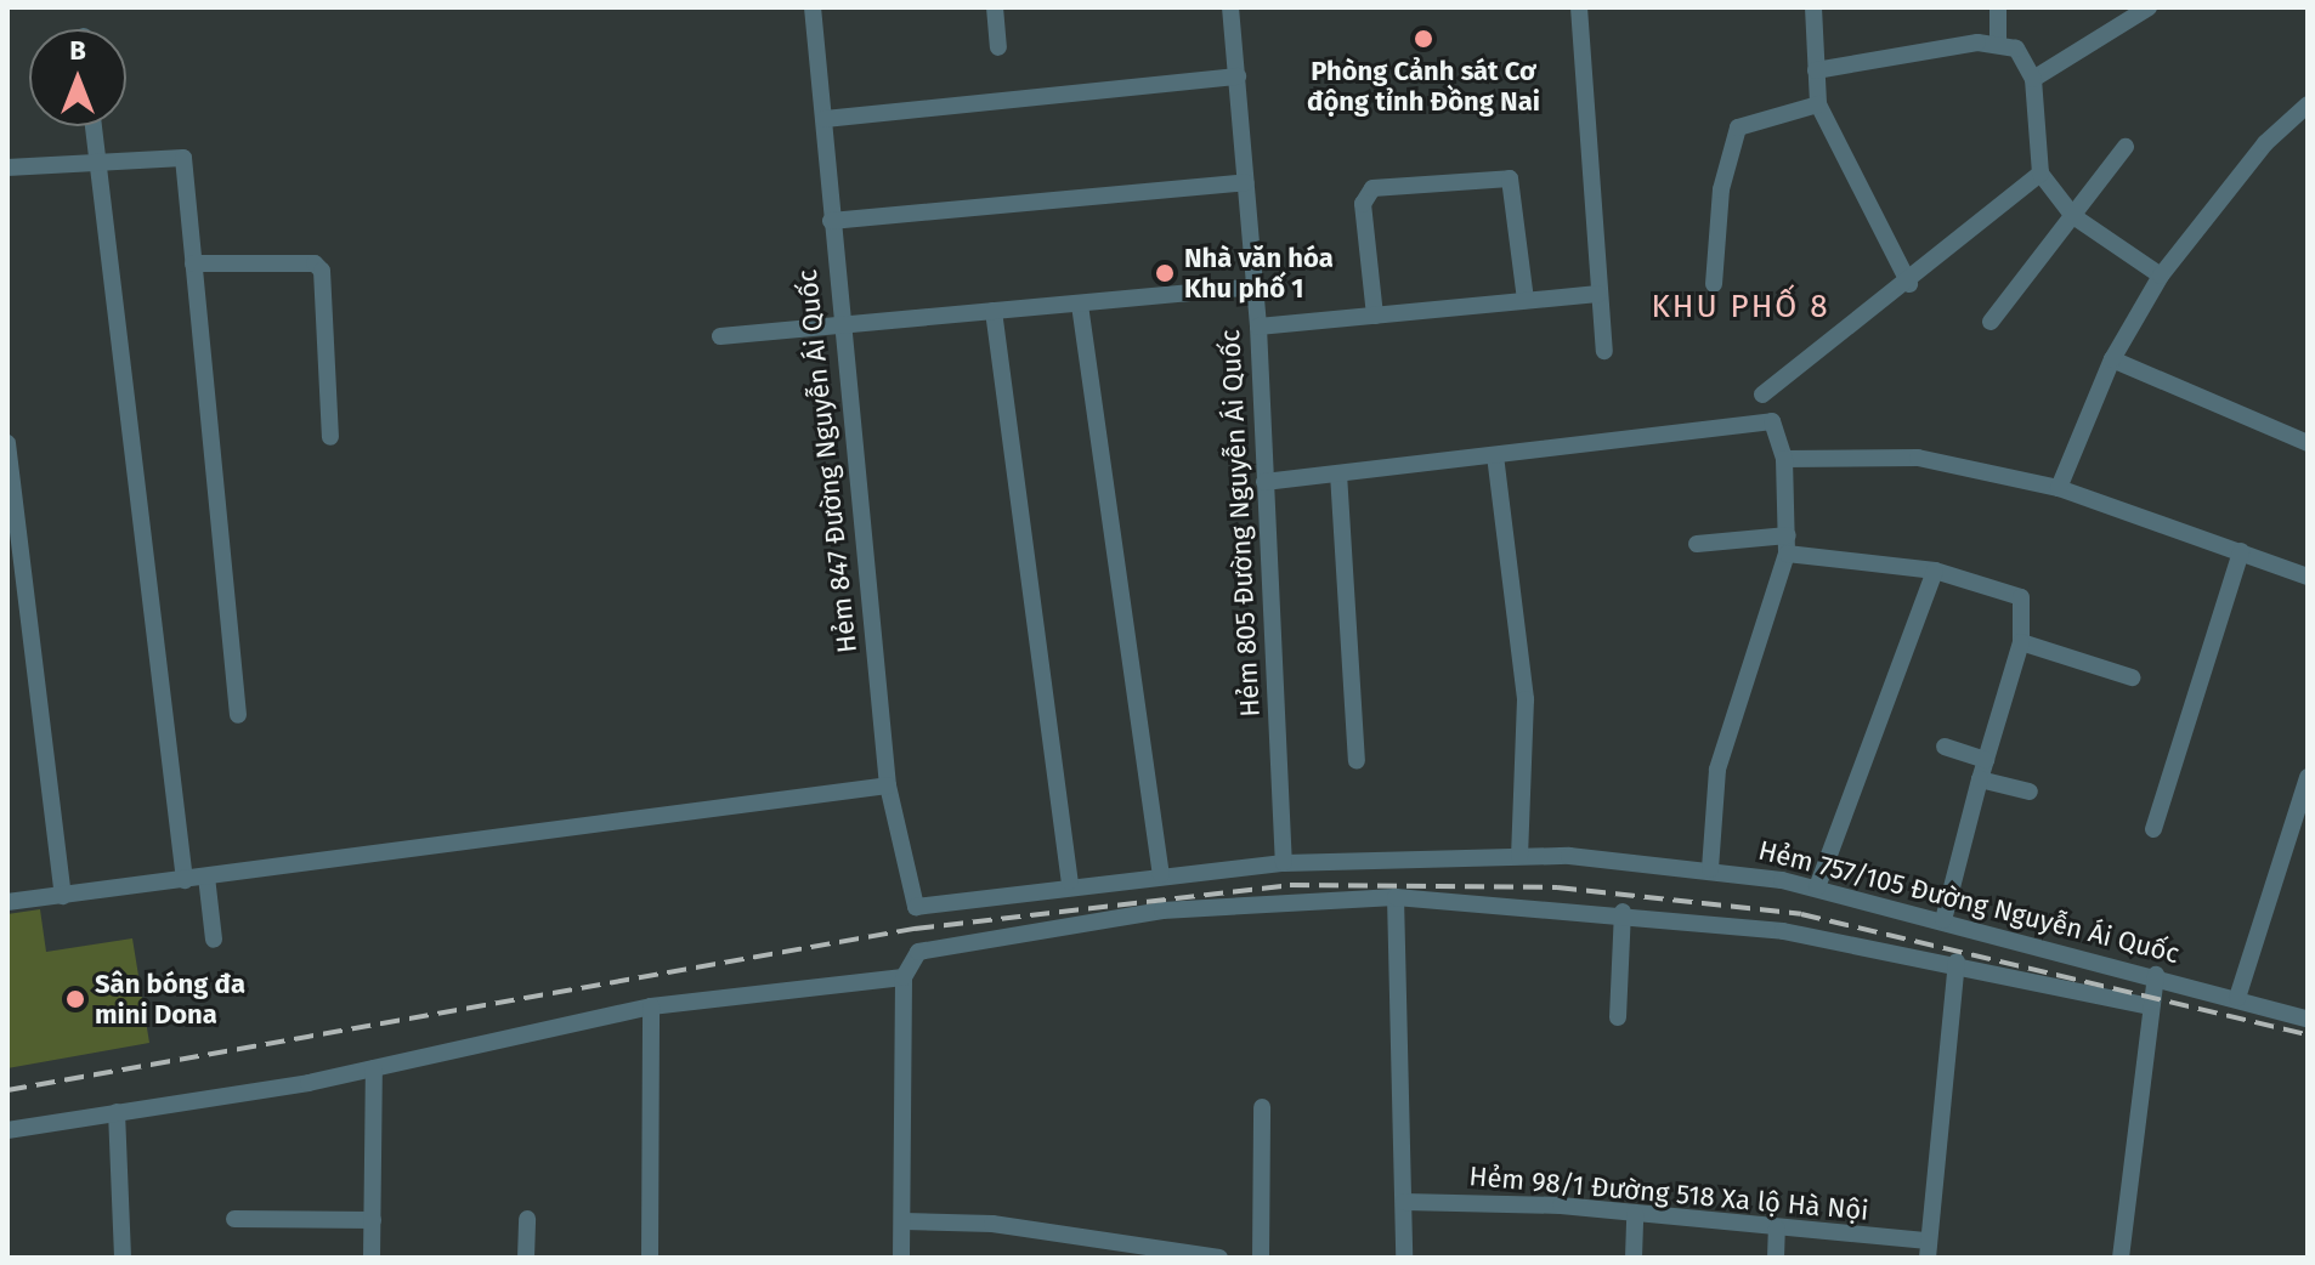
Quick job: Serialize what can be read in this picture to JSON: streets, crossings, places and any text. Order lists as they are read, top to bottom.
{
  "streets": {
    "street": [
      "Hẻm 847 Đường Nguyễn Ái Quốc",
      "Hẻm 805 Đường Nguyễn Ái Quốc",
      "Hẻm 757/105 Đường Nguyễn Ái Quốc",
      "Hẻm 98/1 Đường 518 Xa lộ Hà Nội"
    ]
  },
  "crossings": [
    ["Hẻm 847 Đường Nguyễn Ái Quốc", "Hẻm 757/105 Đường Nguyễn Ái Quốc"],
    ["Hẻm 805 Đường Nguyễn Ái Quốc", "Hẻm 757/105 Đường Nguyễn Ái Quốc"]
  ],
  "districts": ["KHU PHỐ 8"],
  "places": ["Phòng Cảnh sát Cơ động tỉnh Đồng Nai", "Nhà văn hóa Khu phố 1", "Sân bóng đa mini Dona"],
  "north": "top"
}
